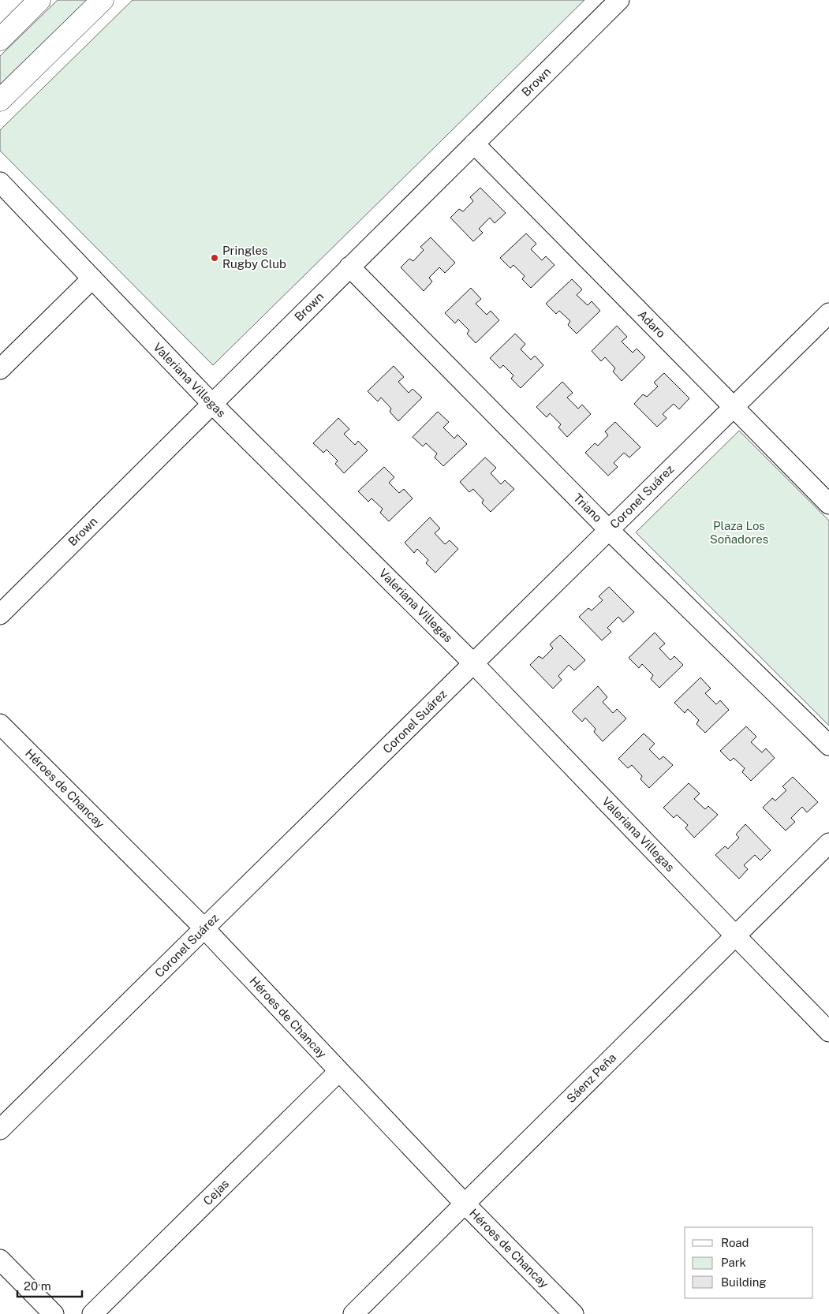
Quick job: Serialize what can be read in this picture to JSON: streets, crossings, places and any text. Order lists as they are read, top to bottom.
{
  "streets": {
    "street": [
      "Brown",
      "Adaro",
      "Valeriana Villegas",
      "Coronel Suárez",
      "Triano",
      "Héroes de Chancay",
      "Sáenz Peña",
      "Cejas"
    ]
  },
  "crossings": [
    ["Brown", "Adaro"],
    ["Brown", "Valeriana Villegas"],
    ["Brown", "Triano"],
    ["Adaro", "Coronel Suárez"],
    ["Valeriana Villegas", "Coronel Suárez"],
    ["Valeriana Villegas", "Sáenz Peña"],
    ["Coronel Suárez", "Triano"],
    ["Coronel Suárez", "Héroes de Chancay"],
    ["Héroes de Chancay", "Sáenz Peña"],
    ["Héroes de Chancay", "Cejas"]
  ],
  "parks": ["Plaza Los Soñadores"],
  "places": ["Pringles Rugby Club"],
  "legend": ["Road", "Park", "Building"],
  "scale_bar": "20 m"
}
